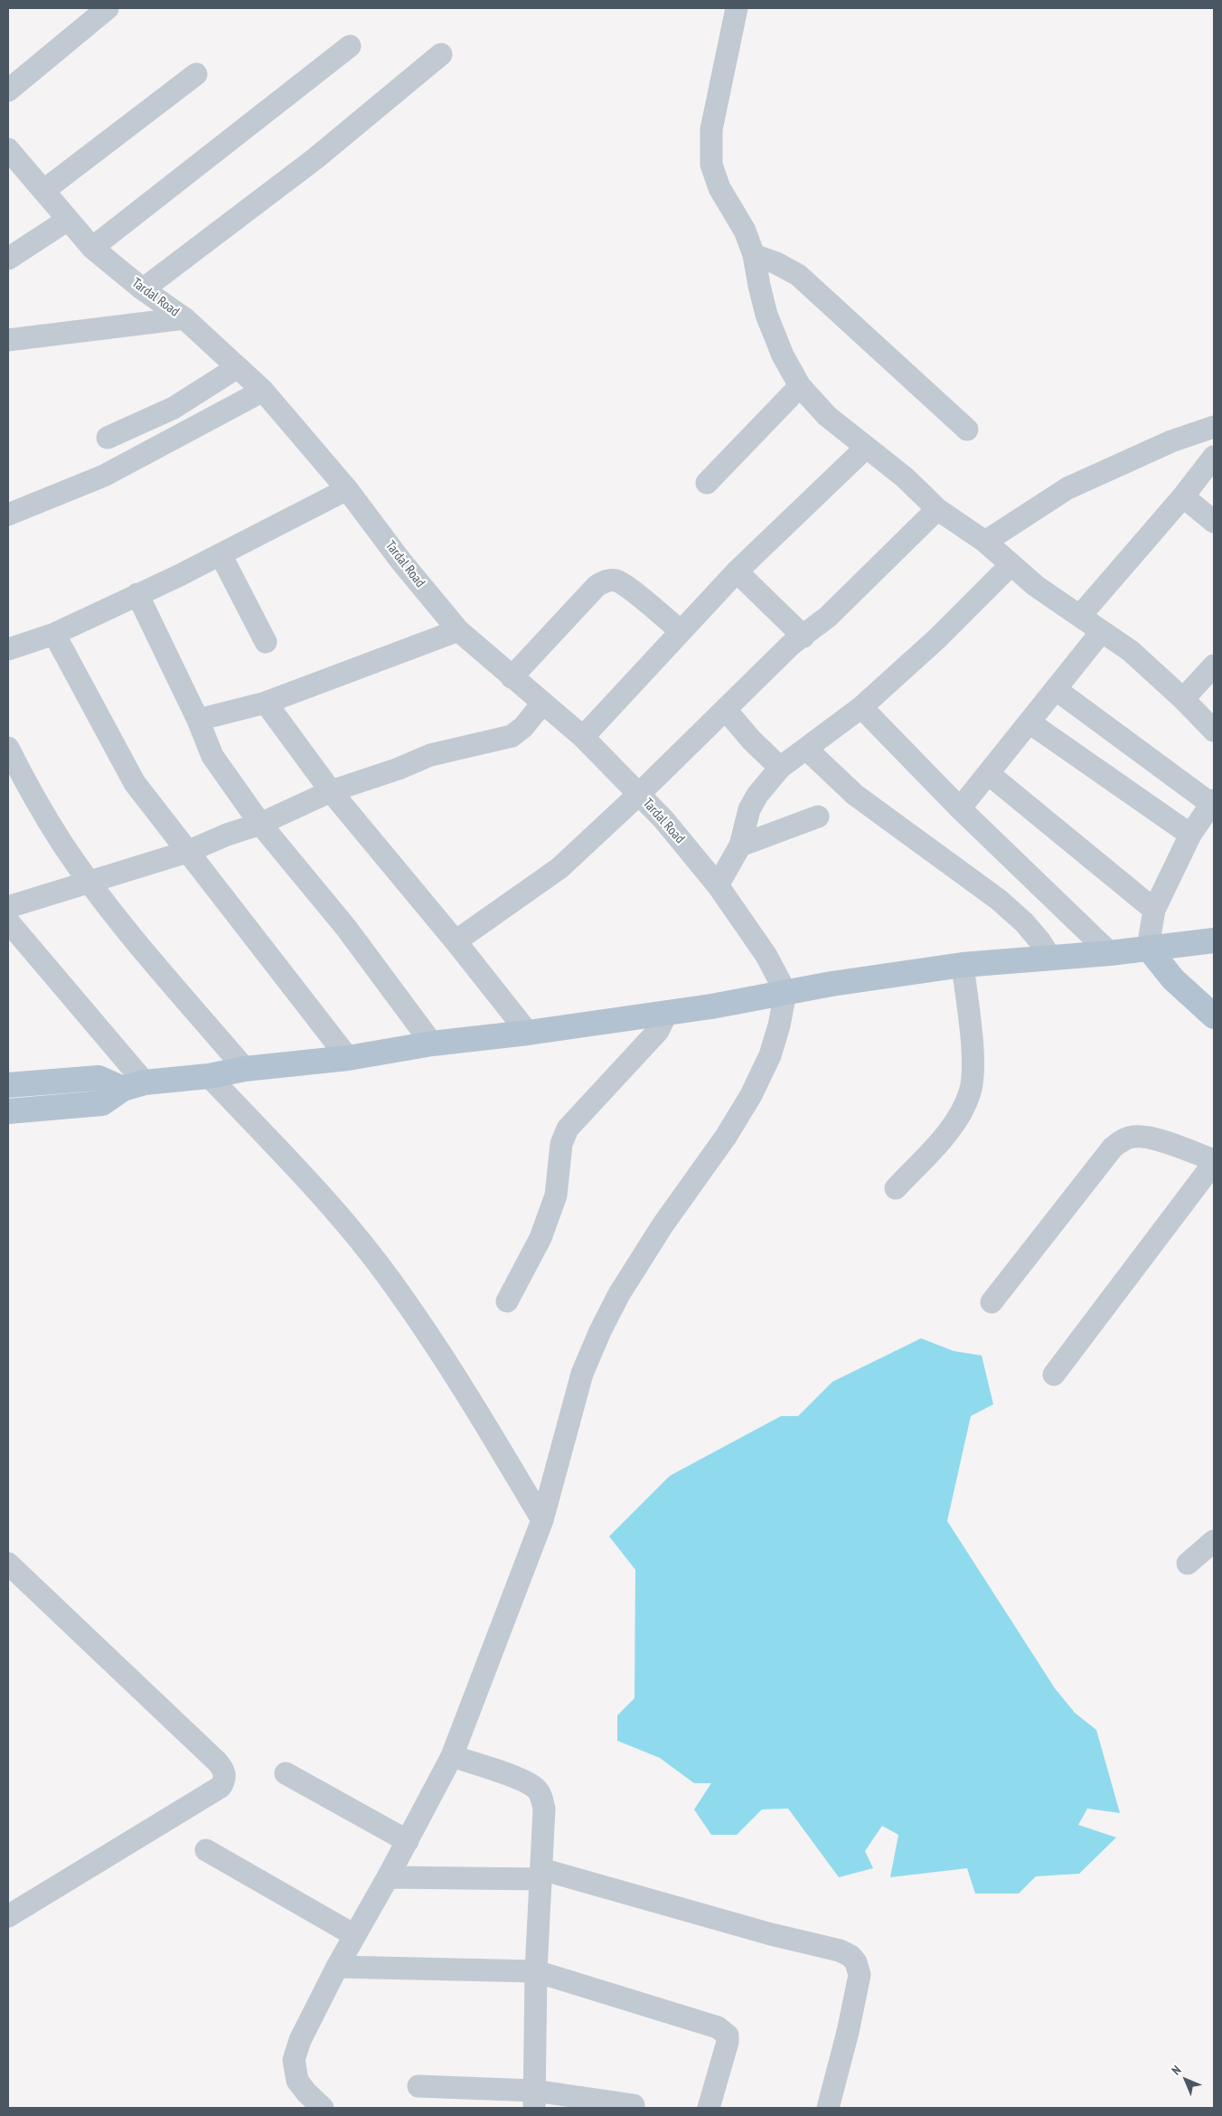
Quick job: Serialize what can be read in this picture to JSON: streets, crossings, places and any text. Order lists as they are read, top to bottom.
{
  "streets": {
    "street": ["Tardal Road"]
  },
  "north": "top left"
}
